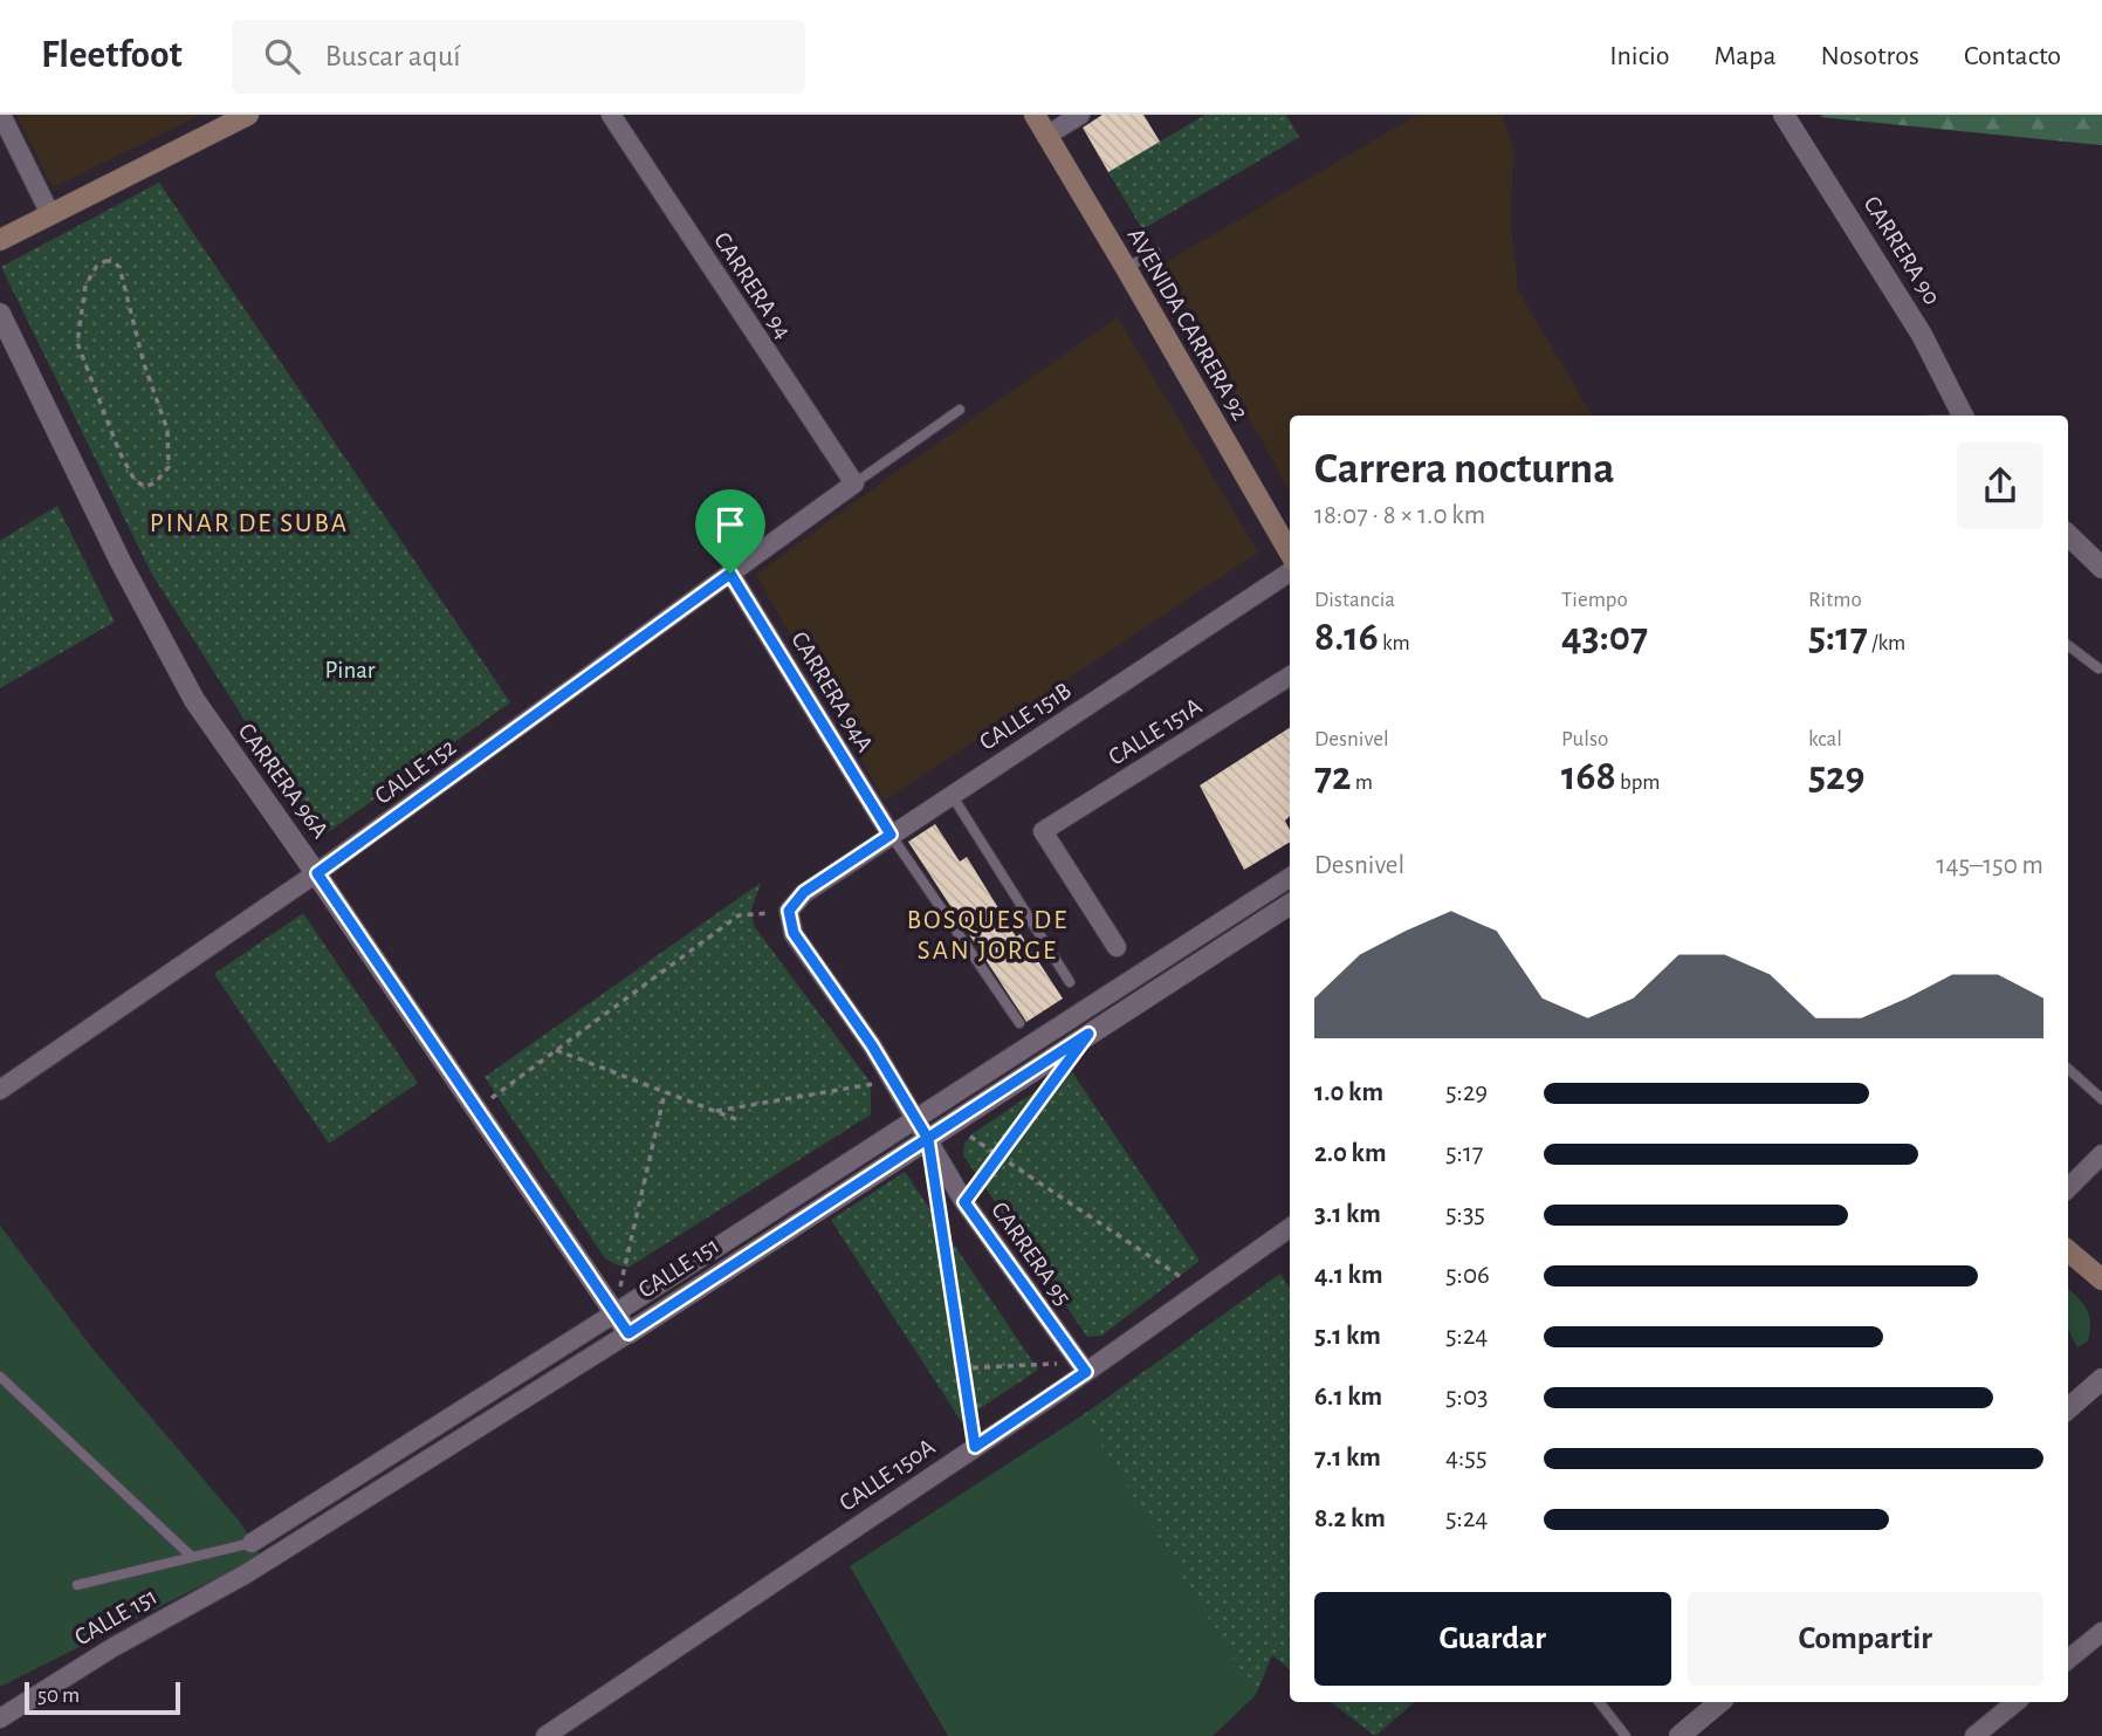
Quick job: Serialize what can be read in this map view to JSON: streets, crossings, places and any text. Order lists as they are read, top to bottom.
{
  "streets": {
    "main road": ["AVENIDA CARRERA 92"],
    "street": [
      "CARRERA 90",
      "CARRERA 94",
      "CARRERA 94A",
      "CALLE 151B",
      "CALLE 151A",
      "CALLE 152",
      "CARRERA 96A",
      "CARRERA 95",
      "CALLE 151",
      "CALLE 150A"
    ]
  },
  "crossings": [
    ["CARRERA 94", "CALLE 152"],
    ["CARRERA 94A", "CALLE 151B"],
    ["CARRERA 94A", "CALLE 152"],
    ["CALLE 151B", "CARRERA 95"],
    ["CALLE 152", "CARRERA 96A"],
    ["CARRERA 96A", "CALLE 151"],
    ["CARRERA 95", "CALLE 151"],
    ["CARRERA 95", "CALLE 150A"]
  ],
  "districts": ["PINAR DE SUBA", "BOSQUES DE SAN JORGE"],
  "parks": ["Pinar"],
  "scale_bar": "50 m",
  "page": {
    "header": "Fleetfoot",
    "search": "Buscar aquí",
    "nav": [
      "Inicio",
      "Mapa",
      "Nosotros",
      "Contacto"
    ],
    "heading": ["Carrera nocturna", "18:07 · 8 × 1.0 km"],
    "stats": [
      ["Distancia", "8.16 km"],
      ["Tiempo", "43:07"],
      ["Ritmo", "5:17 /km"],
      ["Desnivel", "72 m"],
      ["Pulso", "168 bpm"],
      ["kcal", "529"]
    ],
    "chart": ["Desnivel", "145–150 m"],
    "list": [
      {
        "name": "1.0 km",
        "note": "5:29"
      },
      {
        "name": "2.0 km",
        "note": "5:17"
      },
      {
        "name": "3.1 km",
        "note": "5:35"
      },
      {
        "name": "4.1 km",
        "note": "5:06"
      },
      {
        "name": "5.1 km",
        "note": "5:24"
      },
      {
        "name": "6.1 km",
        "note": "5:03"
      },
      {
        "name": "7.1 km",
        "note": "4:55"
      },
      {
        "name": "8.2 km",
        "note": "5:24"
      }
    ],
    "buttons": ["Guardar", "Compartir"],
    "scale": "50 m"
  }
}
